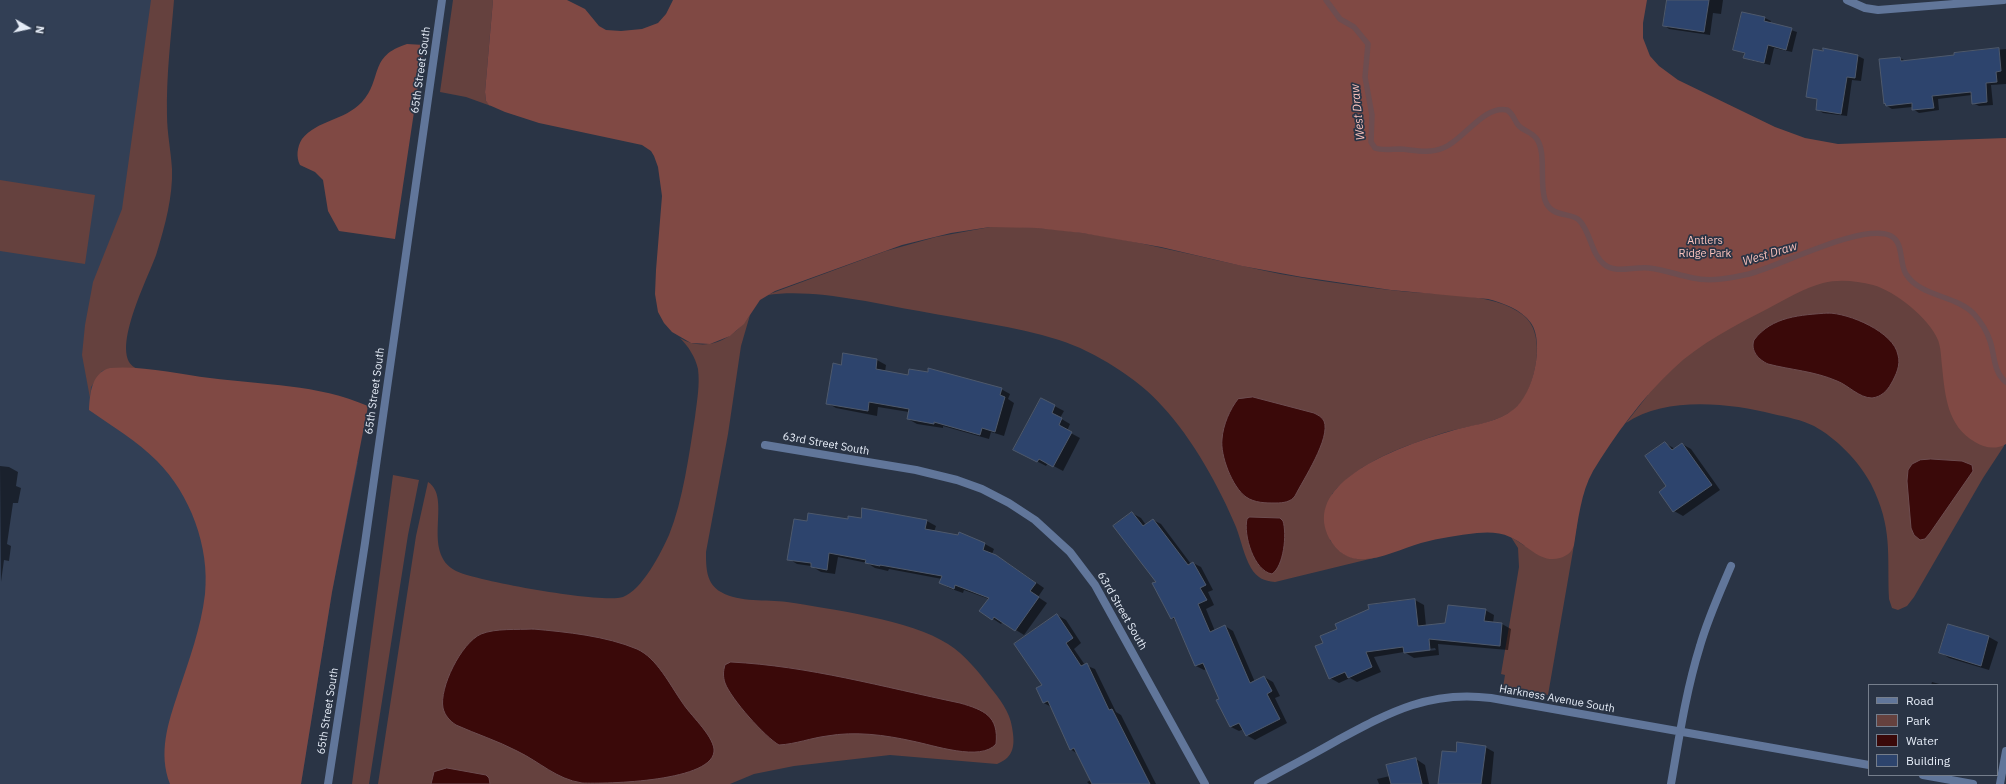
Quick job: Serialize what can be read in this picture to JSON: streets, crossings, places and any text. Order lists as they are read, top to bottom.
{
  "streets": {
    "street": ["65th Street South", "63rd Street South", "Harkness Avenue South"]
  },
  "water": ["West Draw"],
  "parks": ["Antlers Ridge Park"],
  "legend": [
    "Road",
    "Park",
    "Water",
    "Building"
  ],
  "north": "right"
}
